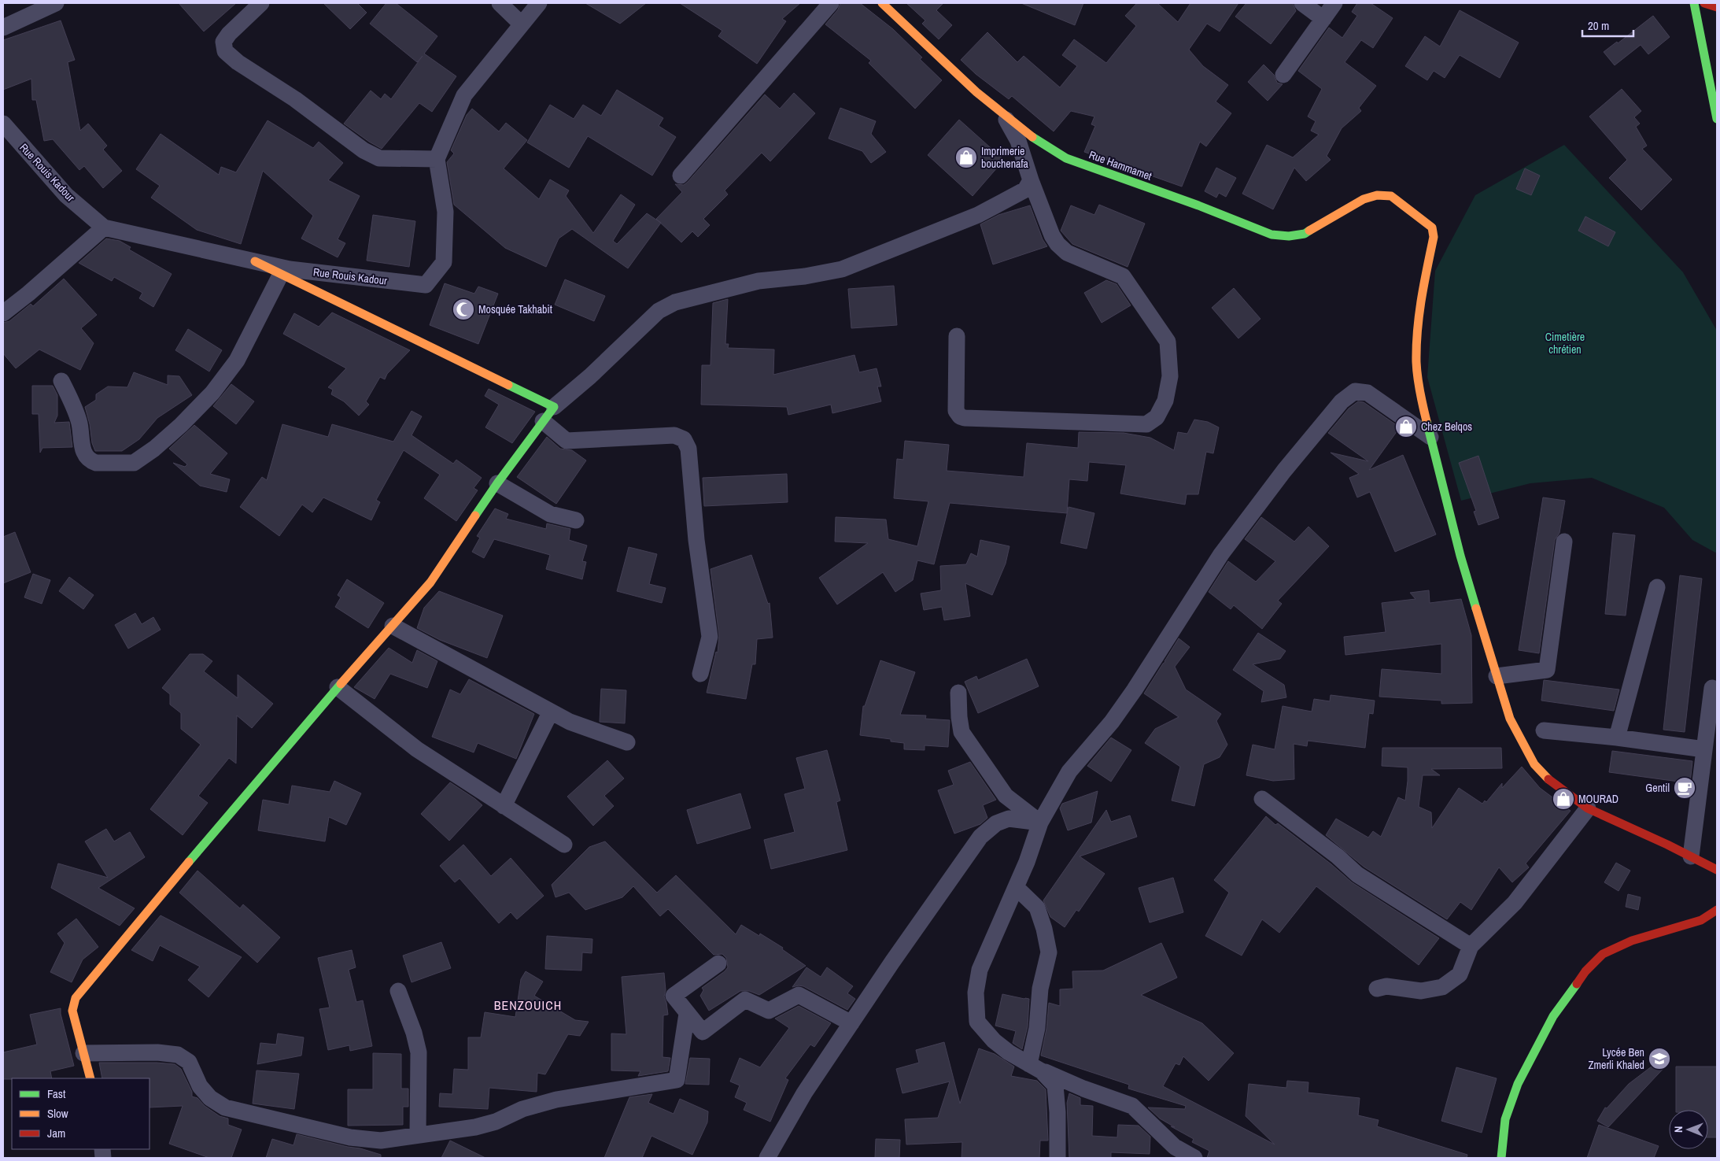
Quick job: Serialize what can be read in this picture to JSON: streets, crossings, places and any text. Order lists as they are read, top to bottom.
{
  "streets": {
    "street": ["Rue Hammamet", "Rue Rouis Kadour"]
  },
  "districts": ["BENZOUICH"],
  "parks": ["Cimetière chrétien"],
  "places": {
    "shop": ["Imprimerie bouchenafa", "Chez Belqos", "MOURAD"],
    "mosque": ["Mosquée Takhabit"],
    "cafe": ["Gentil"],
    "school or university": ["Lycée Ben Zmerli Khaled"]
  },
  "legend": ["Fast", "Slow", "Jam"],
  "scale_bar": "20 m",
  "north": "left"
}
